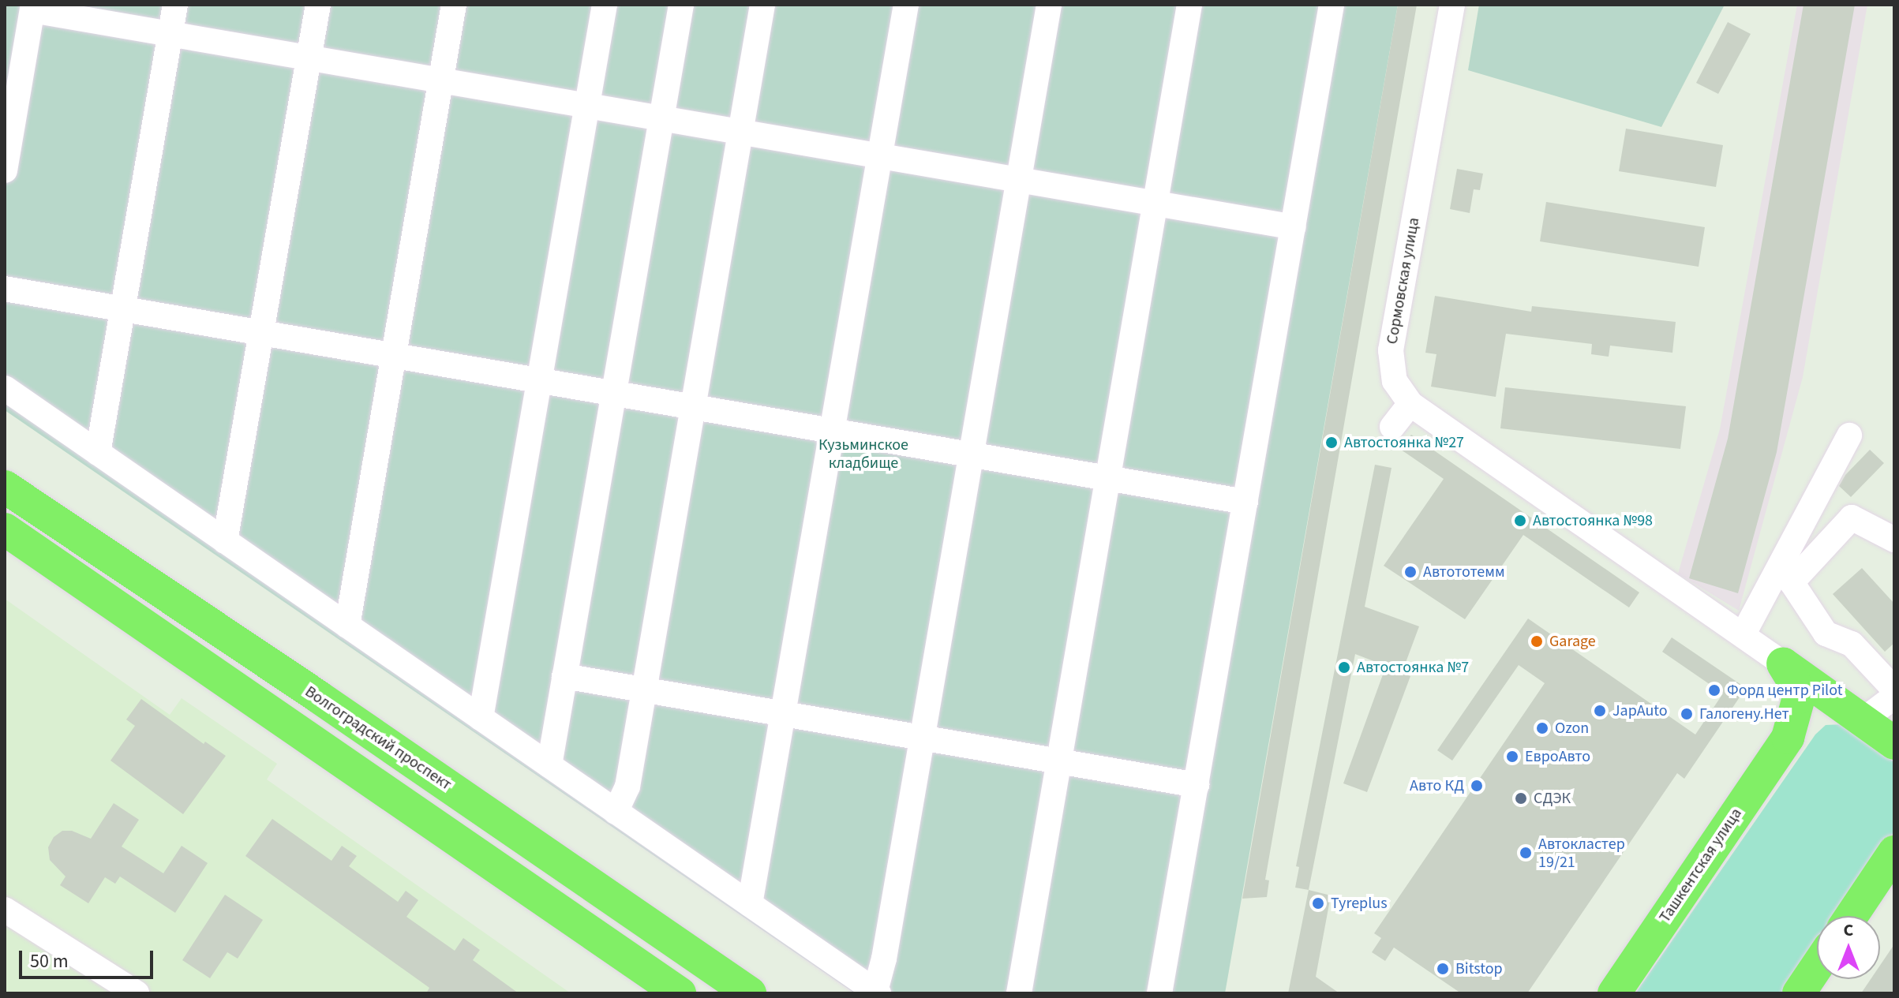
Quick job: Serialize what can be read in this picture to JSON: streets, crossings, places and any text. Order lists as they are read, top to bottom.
{
  "streets": {
    "main road": ["Волгоградский проспект", "Ташкентская улица"],
    "street": ["Сормовская улица"]
  },
  "crossings": [
    ["Сормовская улица", "Ташкентская улица"]
  ],
  "parks": ["Кузьминское кладбище"],
  "places": [
    "Автостоянка №27",
    "Автостоянка №98",
    "Автототемм",
    "Garage",
    "Автостоянка №7",
    "Форд центр Pilot",
    "JapAuto",
    "Галогену.Нет",
    "Ozon",
    "ЕвроАвто",
    "Авто КД",
    "СДЭК",
    "Автокластер 19/21",
    "Tyreplus",
    "Bitstop"
  ],
  "scale_bar": "50 m",
  "north": "top"
}
